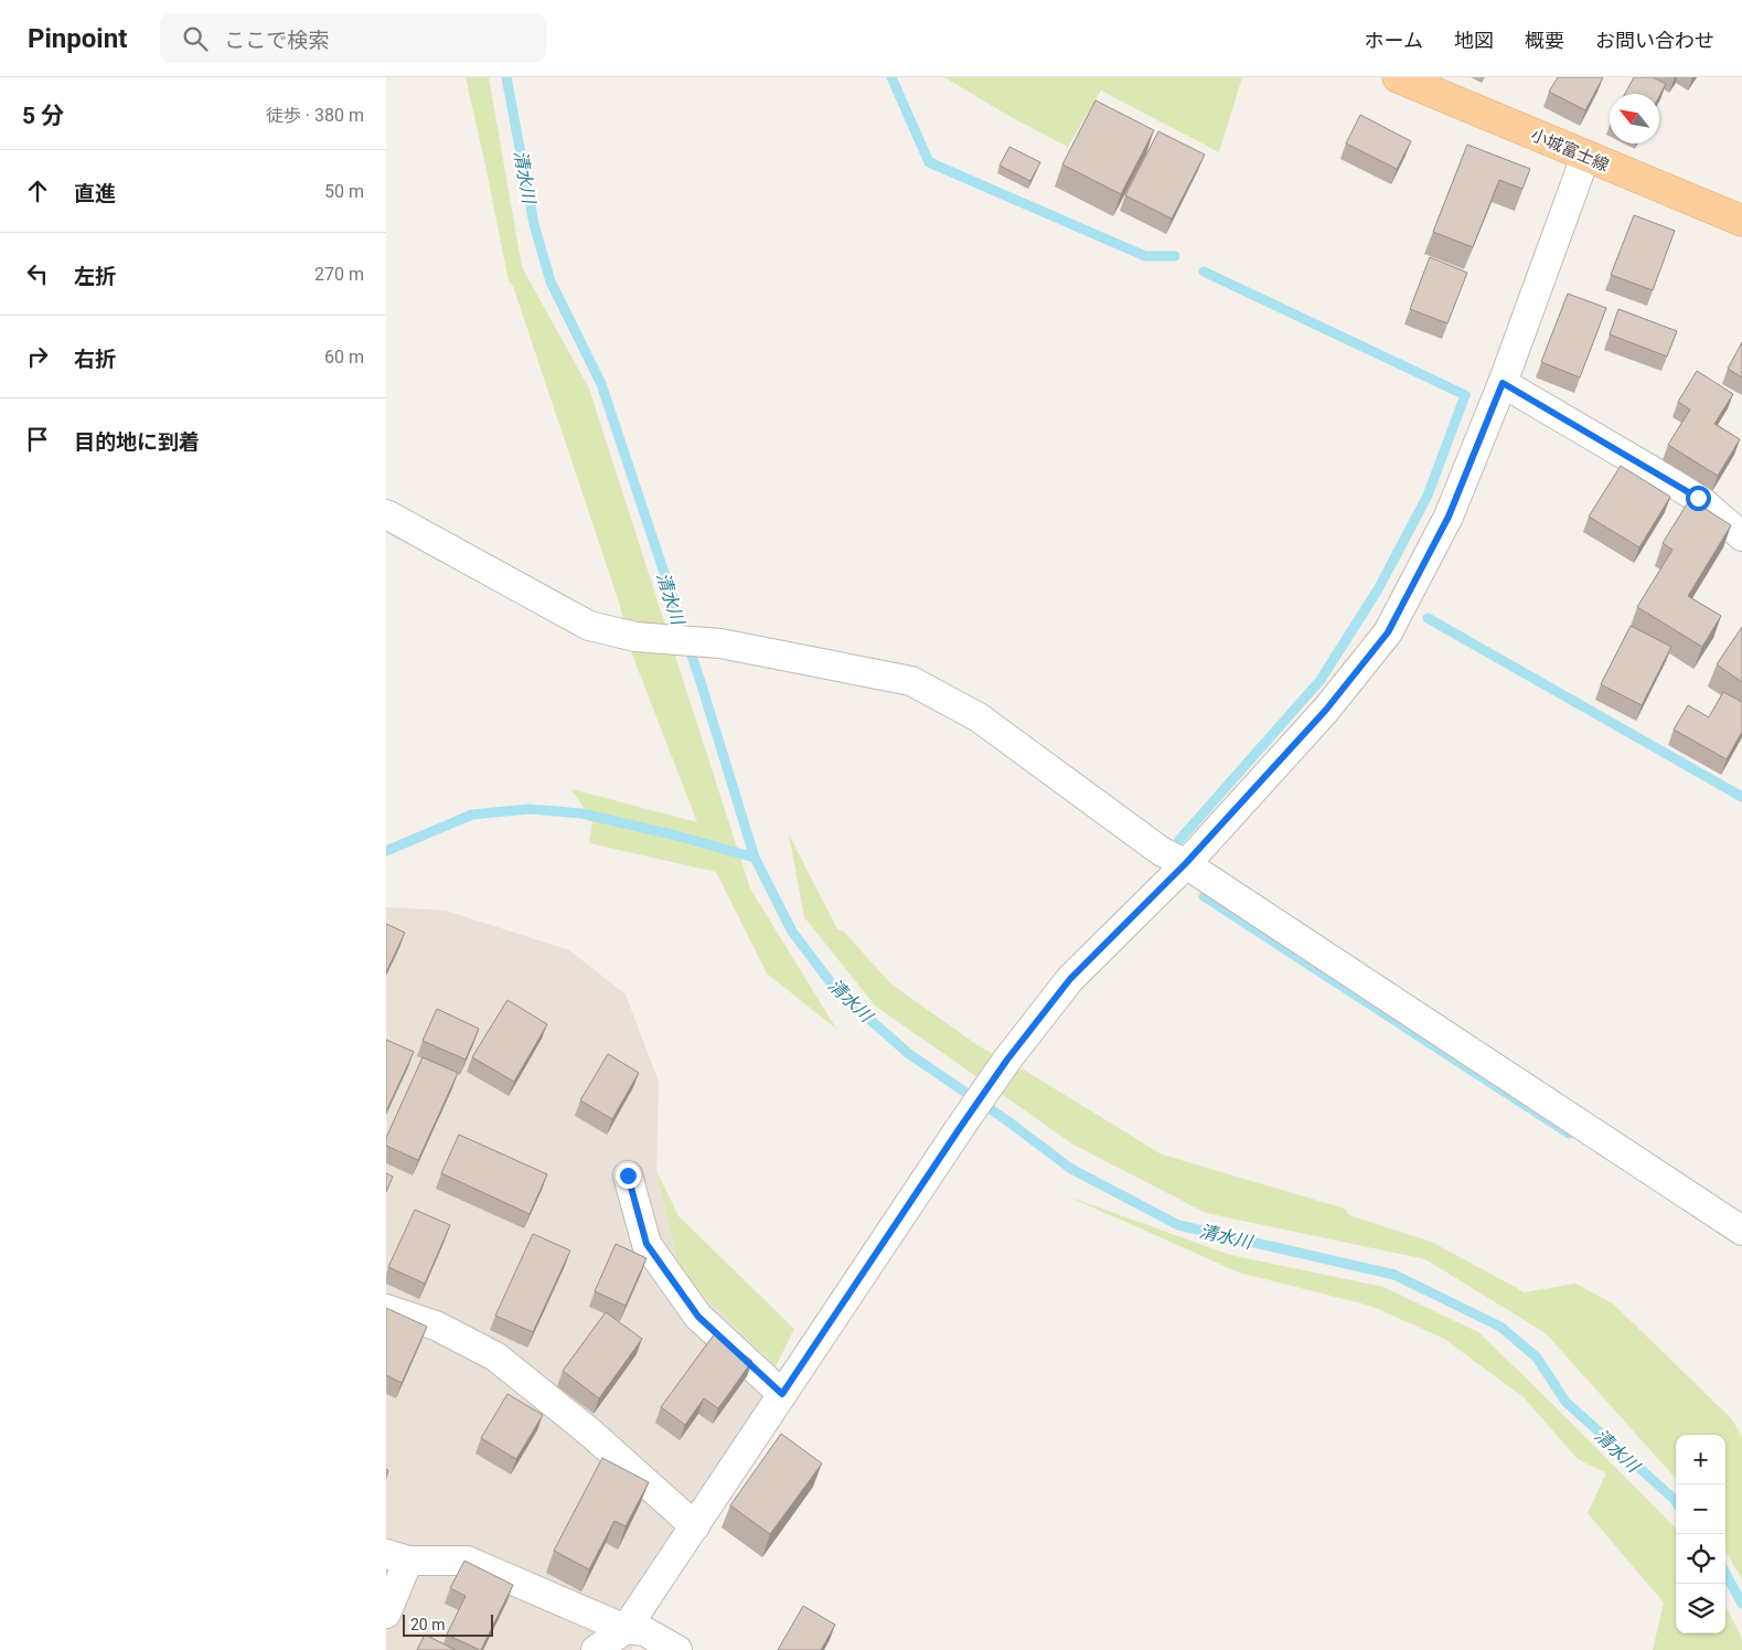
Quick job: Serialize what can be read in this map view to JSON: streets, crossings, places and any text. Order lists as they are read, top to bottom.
{
  "streets": {
    "main road": ["小城富士線"]
  },
  "water": ["清水川"],
  "scale_bar": "20 m",
  "north": "top left",
  "page": {
    "header": "Pinpoint",
    "search": "ここで検索",
    "nav": [
      "ホーム",
      "地図",
      "概要",
      "お問い合わせ"
    ],
    "heading": ["5 分", "徒歩 · 380 m"],
    "list": [
      ["直進", "50 m"],
      ["左折", "270 m"],
      ["右折", "60 m"],
      "目的地に到着"
    ],
    "map_buttons": ["+", "−"],
    "scale": "20 m"
  }
}
